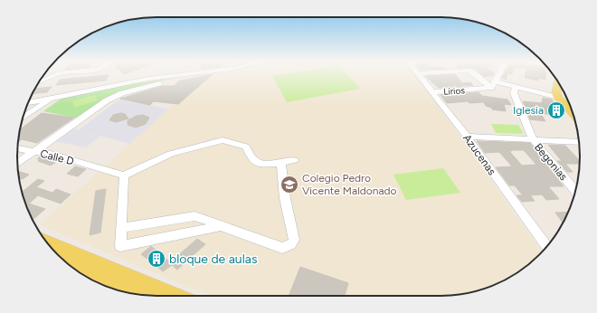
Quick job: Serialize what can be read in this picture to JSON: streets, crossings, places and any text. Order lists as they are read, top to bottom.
{
  "streets": {
    "street": [
      "Lirios",
      "Azucenas",
      "Calle D",
      "Begonias"
    ]
  },
  "crossings": [
    ["Lirios", "Azucenas"]
  ],
  "places": {
    "building": ["Iglesia", "bloque de aulas"],
    "school or university": ["Colegio Pedro Vicente Maldonado"]
  }
}
